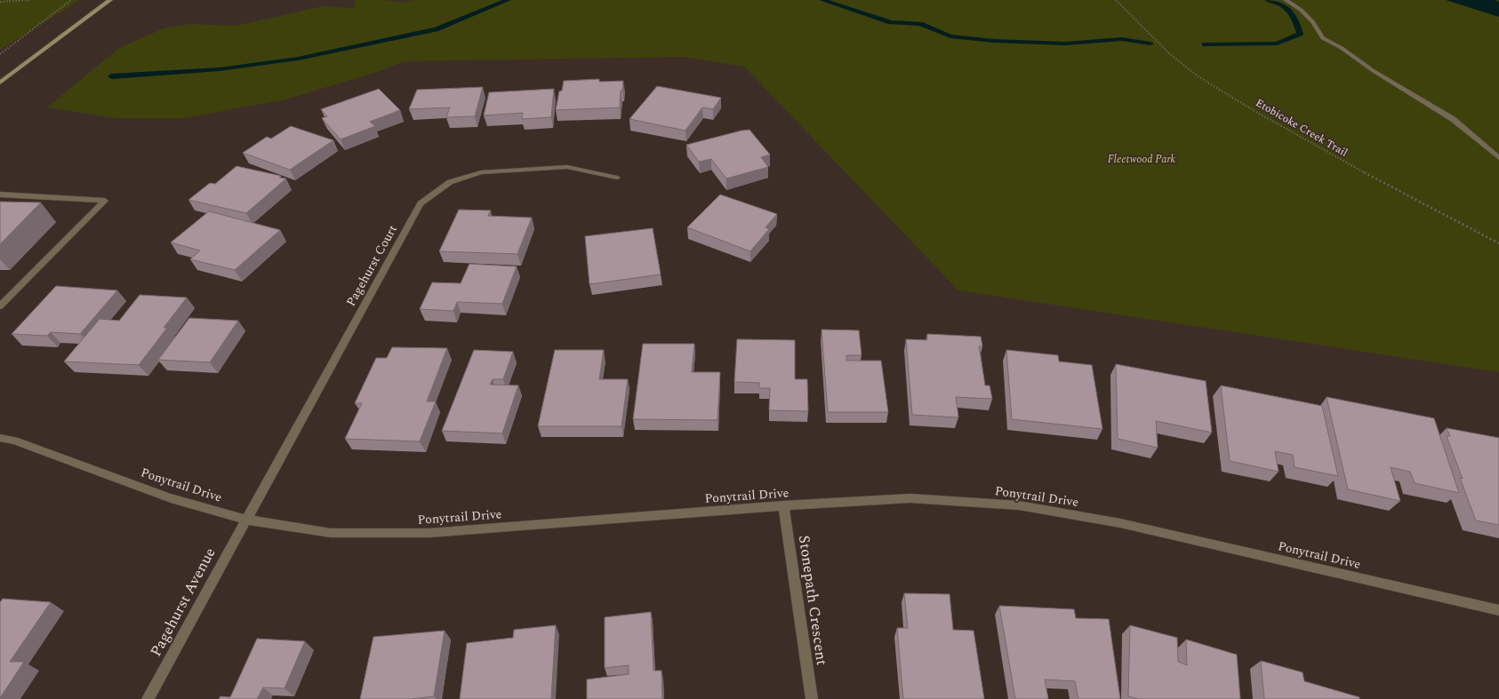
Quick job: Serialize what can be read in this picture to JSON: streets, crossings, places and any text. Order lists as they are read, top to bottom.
{
  "streets": {
    "street": [
      "Pagehurst Court",
      "Ponytrail Drive",
      "Stonepath Crescent",
      "Pagehurst Avenue"
    ],
    "path": ["Etobicoke Creek Trail"]
  },
  "crossings": [
    ["Pagehurst Court", "Ponytrail Drive"],
    ["Pagehurst Court", "Pagehurst Avenue"],
    ["Ponytrail Drive", "Stonepath Crescent"],
    ["Ponytrail Drive", "Pagehurst Avenue"]
  ],
  "parks": ["Fleetwood Park"]
}
